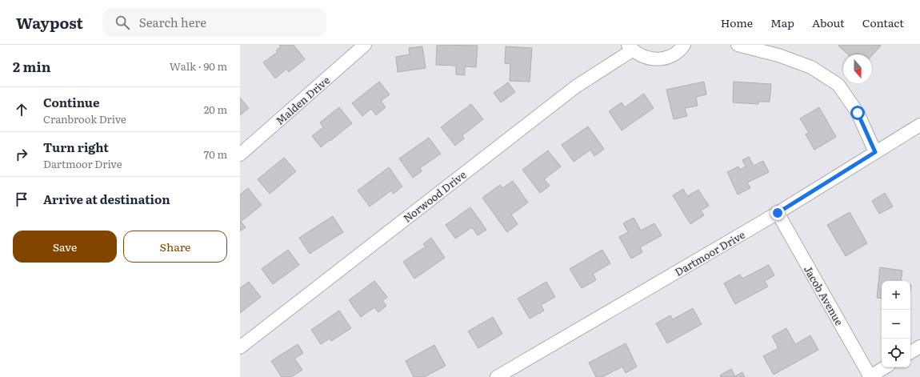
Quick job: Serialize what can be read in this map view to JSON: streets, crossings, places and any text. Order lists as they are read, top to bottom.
{
  "streets": {
    "street": [
      "Malden Drive",
      "Norwood Drive",
      "Dartmoor Drive",
      "Jacob Avenue"
    ]
  },
  "crossings": [
    ["Dartmoor Drive", "Jacob Avenue"]
  ],
  "north": "bottom",
  "page": {
    "header": "Waypost",
    "search": "Search here",
    "nav": [
      "Home",
      "Map",
      "About",
      "Contact"
    ],
    "heading": ["2 min", "Walk · 90 m"],
    "list": [
      ["Continue", "Cranbrook Drive", "20 m"],
      ["Turn right", "Dartmoor Drive", "70 m"],
      "Arrive at destination"
    ],
    "buttons": ["Save", "Share"],
    "map_buttons": ["+", "−"]
  }
}
